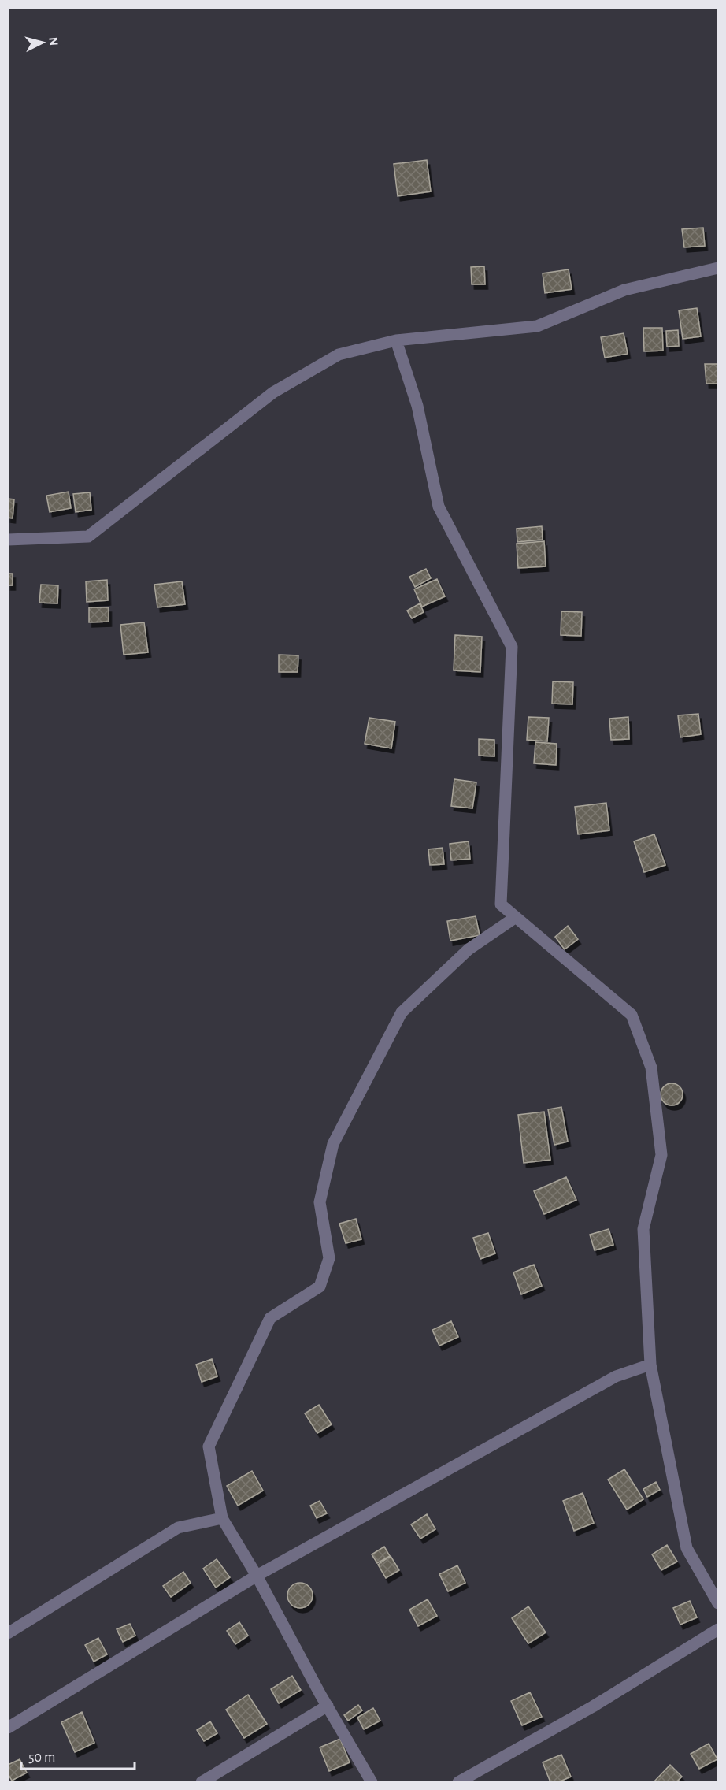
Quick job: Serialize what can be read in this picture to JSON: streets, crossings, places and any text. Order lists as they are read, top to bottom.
{
  "scale_bar": "50 m",
  "north": "right"
}
